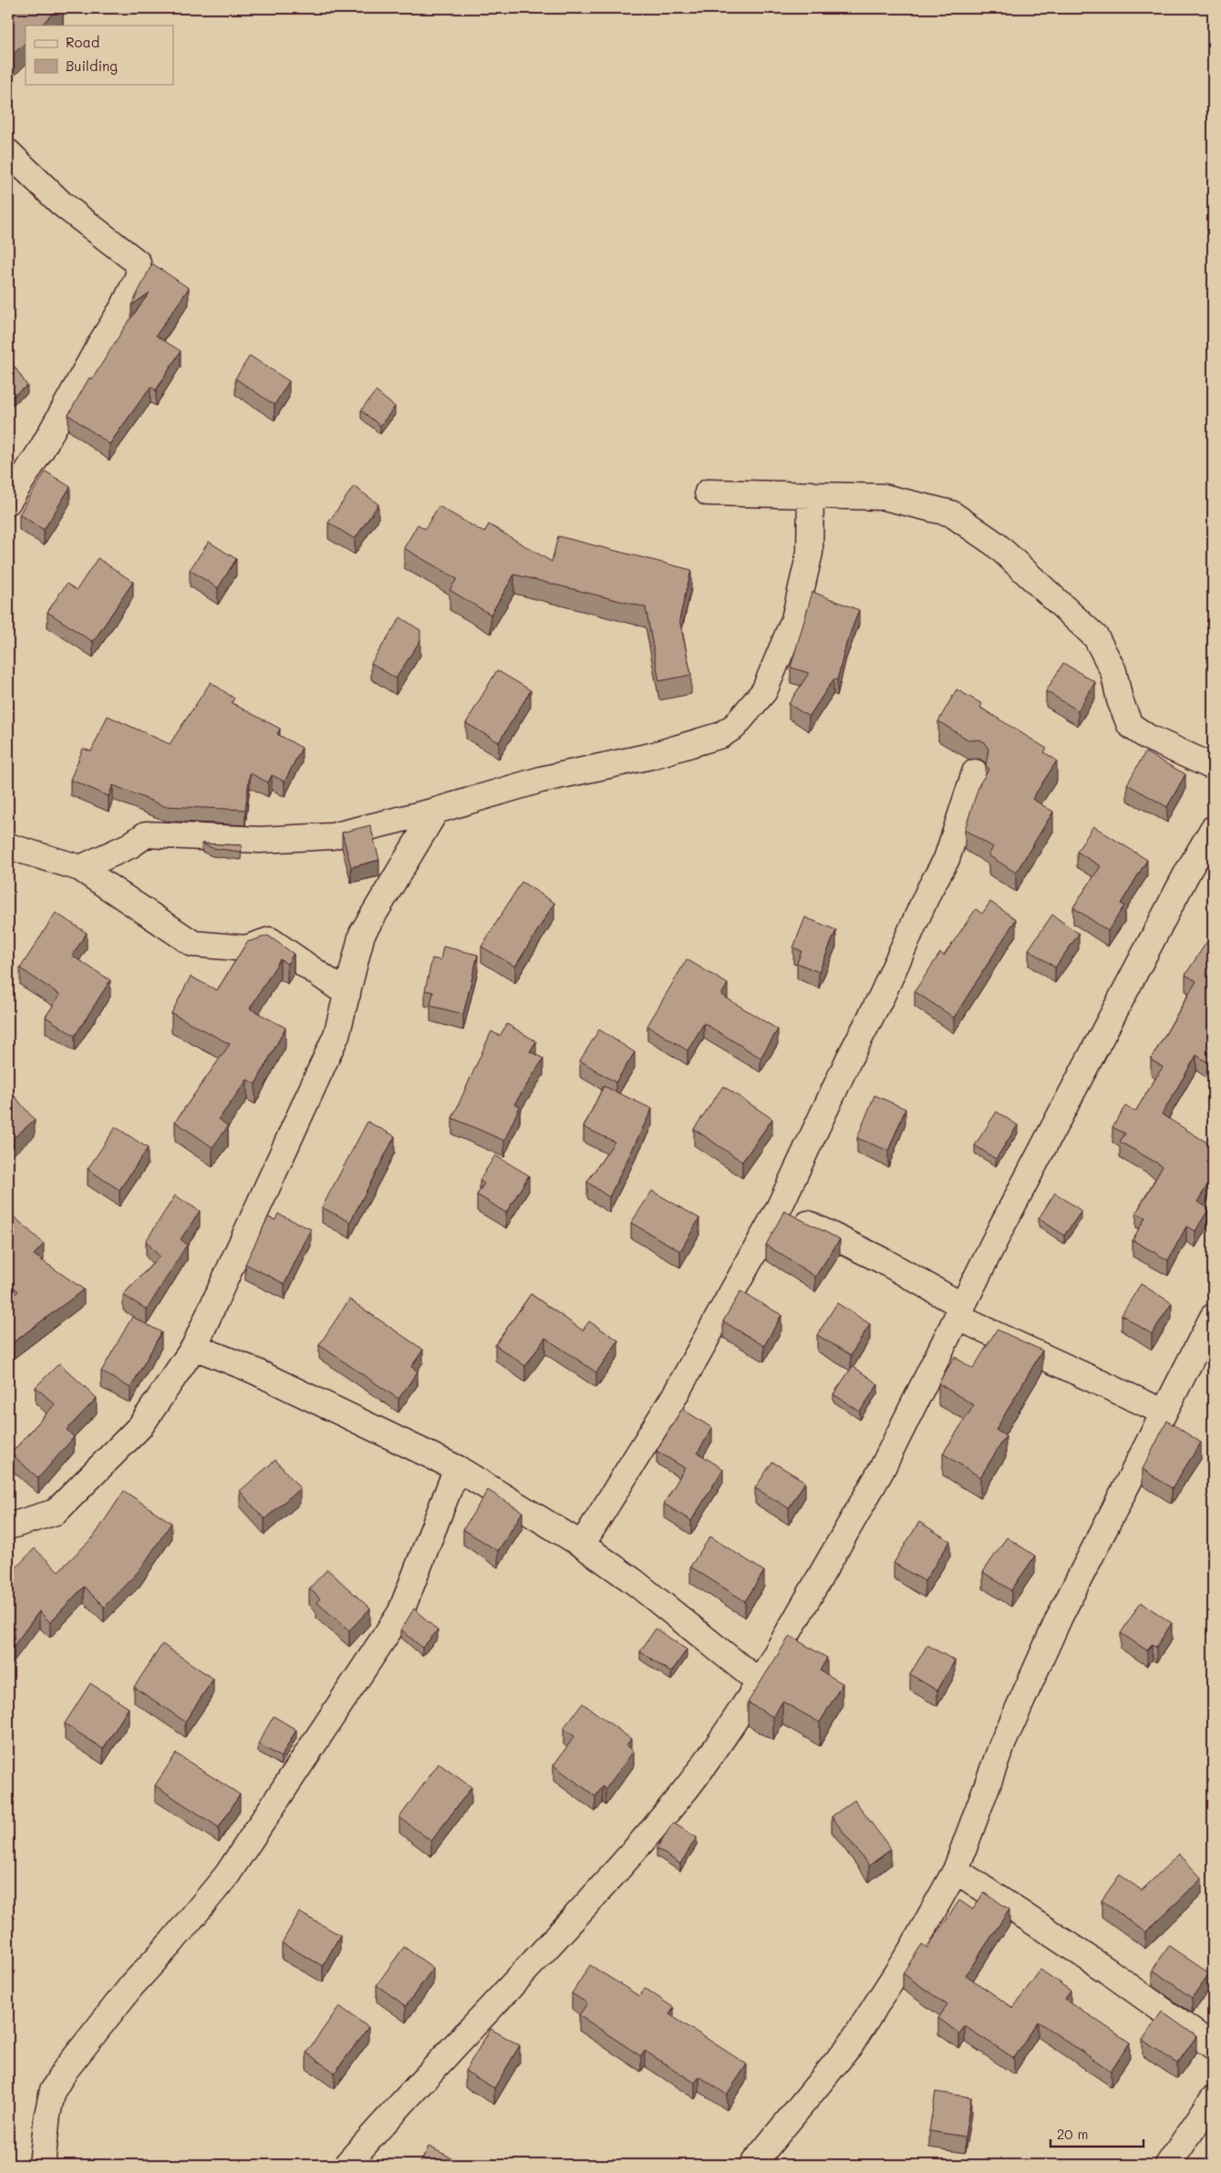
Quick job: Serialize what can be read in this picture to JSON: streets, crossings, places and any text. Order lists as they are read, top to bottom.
{
  "legend": ["Road", "Building"],
  "scale_bar": "20 m"
}
